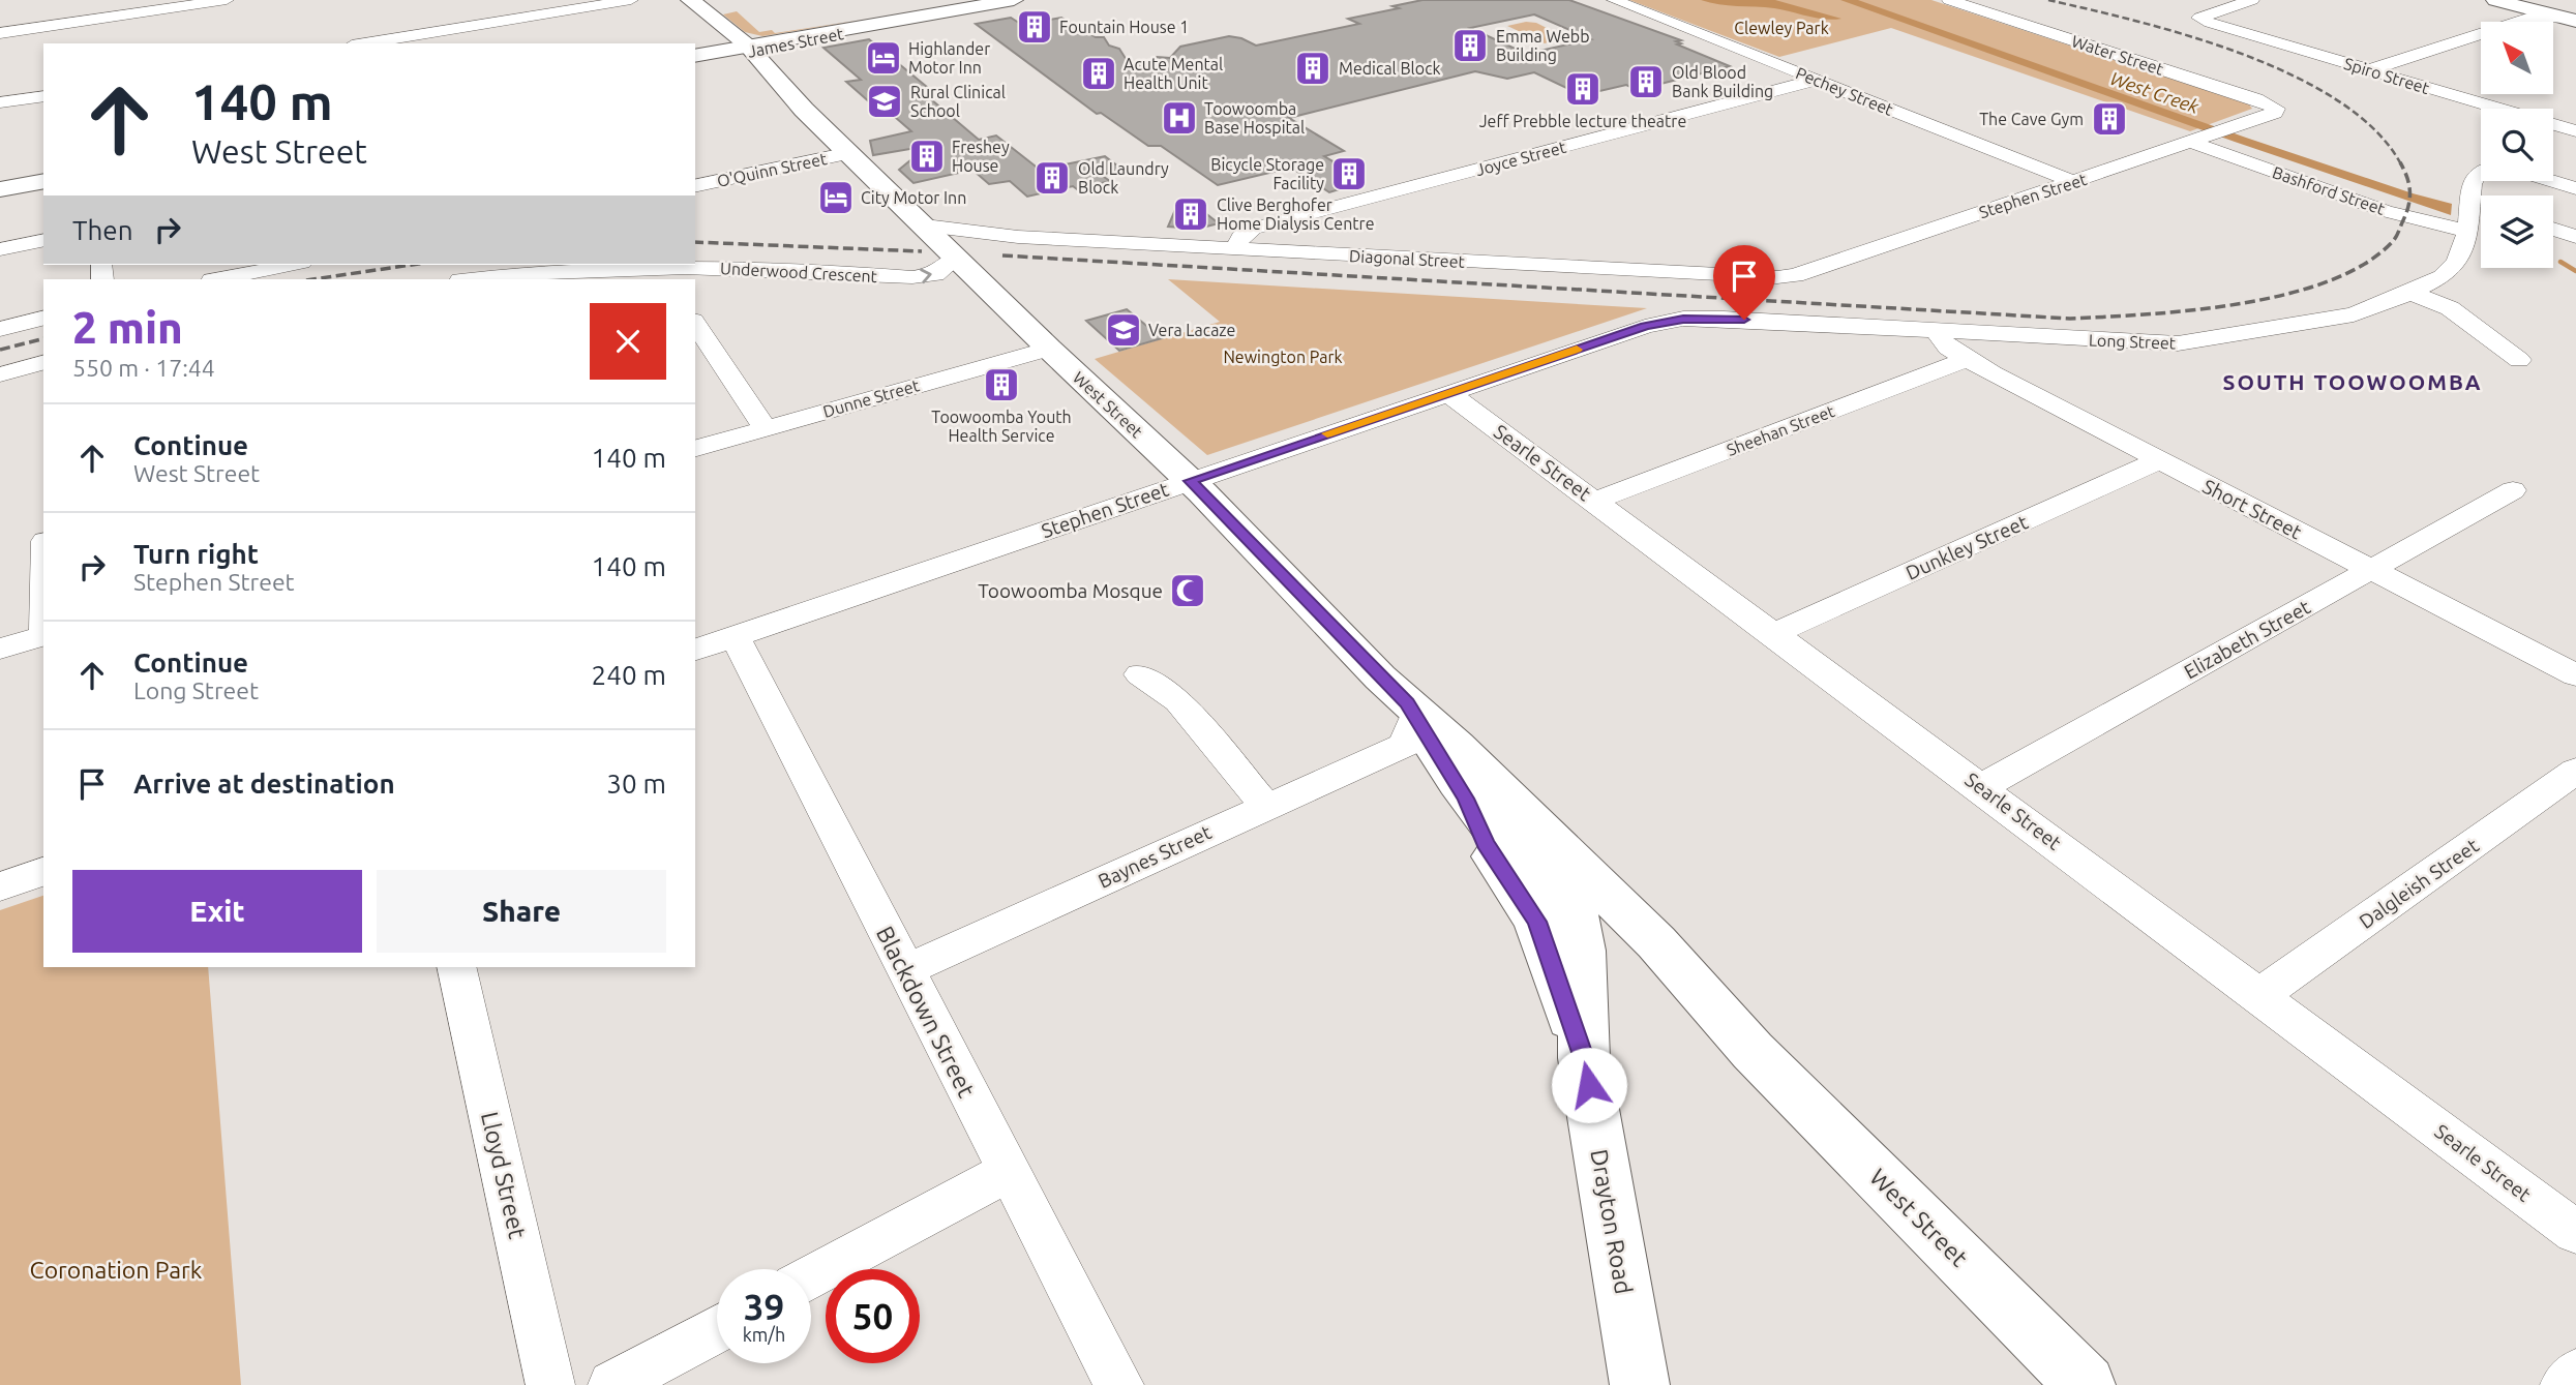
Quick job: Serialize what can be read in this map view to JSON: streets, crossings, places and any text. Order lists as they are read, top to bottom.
{
  "streets": {
    "main road": ["James Street", "West Street", "Drayton Road"],
    "street": [
      "Water Street",
      "Spiro Street",
      "Pechey Street",
      "Joyce Street",
      "O'Quinn Street",
      "Bashford Street",
      "Stephen Street",
      "Diagonal Street",
      "Underwood Crescent",
      "Long Street",
      "Dunne Street",
      "Sheehan Street",
      "Searle Street",
      "Short Street",
      "Dunkley Street",
      "Elizabeth Street",
      "Baynes Street",
      "Dalgleish Street",
      "Blackdown Street",
      "Lloyd Street"
    ]
  },
  "crossings": [
    ["James Street", "West Street"],
    ["Water Street", "Stephen Street"],
    ["Pechey Street", "Joyce Street"],
    ["Pechey Street", "Stephen Street"],
    ["Joyce Street", "Diagonal Street"],
    ["O'Quinn Street", "West Street"],
    ["Bashford Street", "Stephen Street"],
    ["Bashford Street", "Long Street"],
    ["Stephen Street", "Diagonal Street"],
    ["Stephen Street", "Long Street"],
    ["Stephen Street", "West Street"],
    ["Stephen Street", "Searle Street"],
    ["Stephen Street", "Blackdown Street"],
    ["Diagonal Street", "Underwood Crescent"],
    ["Diagonal Street", "West Street"],
    ["Underwood Crescent", "West Street"],
    ["Long Street", "Short Street"],
    ["Dunne Street", "West Street"],
    ["West Street", "Baynes Street"],
    ["Sheehan Street", "Searle Street"],
    ["Sheehan Street", "Short Street"],
    ["Searle Street", "Dunkley Street"],
    ["Searle Street", "Elizabeth Street"],
    ["Searle Street", "Dalgleish Street"],
    ["Short Street", "Dunkley Street"],
    ["Short Street", "Elizabeth Street"],
    ["Baynes Street", "Blackdown Street"]
  ],
  "one_way": ["Underwood Crescent"],
  "districts": ["SOUTH TOOWOOMBA"],
  "water": ["West Creek"],
  "parks": ["Clewley Park", "Newington Park", "Coronation Park"],
  "places": {
    "building": [
      "Fountain House 1",
      "Emma Webb Building",
      "Medical Block",
      "Acute Mental Health Unit",
      "Old Blood Bank Building",
      "Jeff Prebble lecture theatre",
      "The Cave Gym",
      "Freshey House",
      "Bicycle Storage Facility",
      "Old Laundry Block",
      "Clive Berghofer Home Dialysis Centre",
      "Toowoomba Youth Health Service"
    ],
    "hotel": ["Highlander Motor Inn", "City Motor Inn"],
    "school or university": ["Rural Clinical School", "Vera Lacaze"],
    "hospital": ["Toowoomba Base Hospital"],
    "mosque": ["Toowoomba Mosque"]
  },
  "north": "top left",
  "page": {
    "turn": ["140 m", "West Street"],
    "then": "Then",
    "heading": ["2 min", "550 m · 17:44"],
    "list": [
      {
        "name": "Continue",
        "note": "West Street",
        "value": "140 m"
      },
      {
        "name": "Turn right",
        "note": "Stephen Street",
        "value": "140 m"
      },
      {
        "name": "Continue",
        "note": "Long Street",
        "value": "240 m"
      },
      {
        "name": "Arrive at destination",
        "value": "30 m"
      }
    ],
    "buttons": ["Exit", "Share"],
    "speed": "39 km/h",
    "limit": "50"
  }
}
